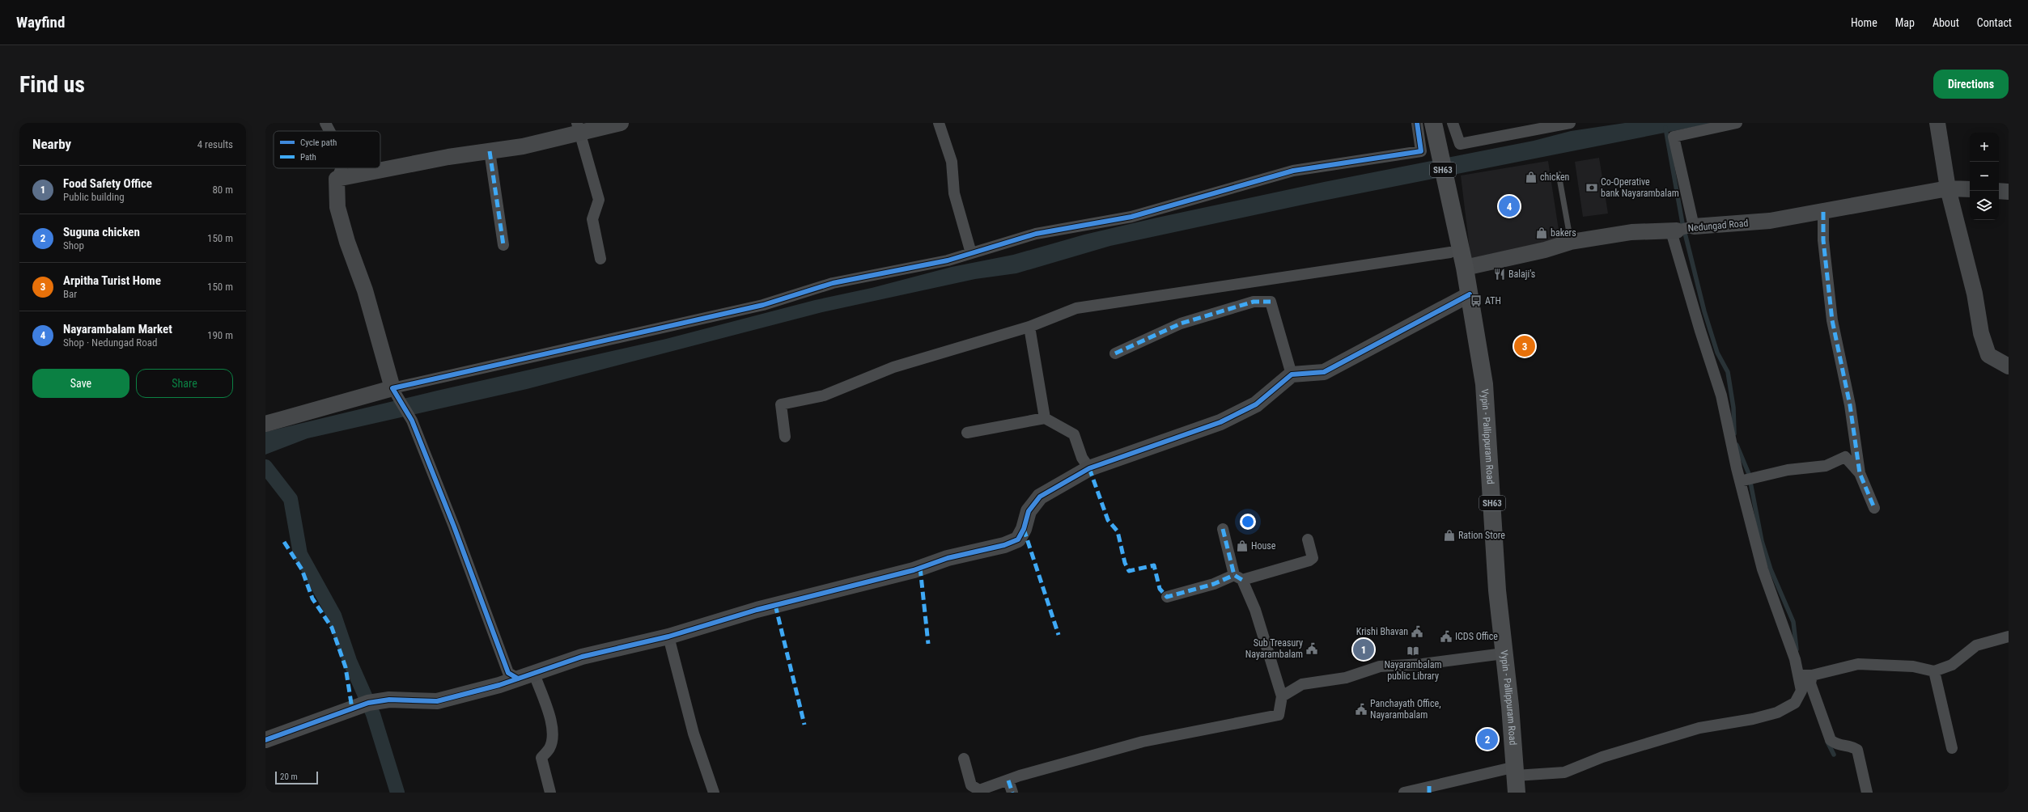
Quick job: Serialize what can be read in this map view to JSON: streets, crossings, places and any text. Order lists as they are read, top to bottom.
{
  "streets": {
    "main road": ["SH63", "Vypin - Pallippuram Road"],
    "street": ["Nedungad Road"]
  },
  "crossings": [
    ["Nedungad Road", "Vypin - Pallippuram Road"]
  ],
  "places": {
    "shop": [
      "chicken",
      "bakers",
      "Ration Store",
      "House"
    ],
    "bank": ["Co-Operative bank Nayarambalam"],
    "restaurant": ["Balaji's"],
    "bus stop": ["ATH"],
    "public building": [
      "Krishi Bhavan",
      "ICDS Office",
      "Sub Treasury Nayarambalam",
      "Panchayath Office, Nayarambalam"
    ],
    "library": ["Nayarambalam public Library"]
  },
  "legend": ["Cycle path", "Path"],
  "scale_bar": "20 m",
  "page": {
    "header": "Wayfind",
    "nav": [
      "Home",
      "Map",
      "About",
      "Contact"
    ],
    "buttons": [
      "Directions",
      ["Save", "Share"]
    ],
    "title": "Find us",
    "heading": ["Nearby", "4 results"],
    "map_buttons": ["+", "−"],
    "list": [
      {
        "mark": "1",
        "name": "Food Safety Office",
        "note": "Public building",
        "value": "80 m"
      },
      {
        "mark": "2",
        "name": "Suguna chicken",
        "note": "Shop",
        "value": "150 m"
      },
      {
        "mark": "3",
        "name": "Arpitha Turist Home",
        "note": "Bar",
        "value": "150 m"
      },
      {
        "mark": "4",
        "name": "Nayarambalam Market",
        "note": "Shop · Nedungad Road",
        "value": "190 m"
      }
    ],
    "pins": [
      "4",
      "3",
      "1",
      "2"
    ],
    "scale": "20 m"
  }
}
